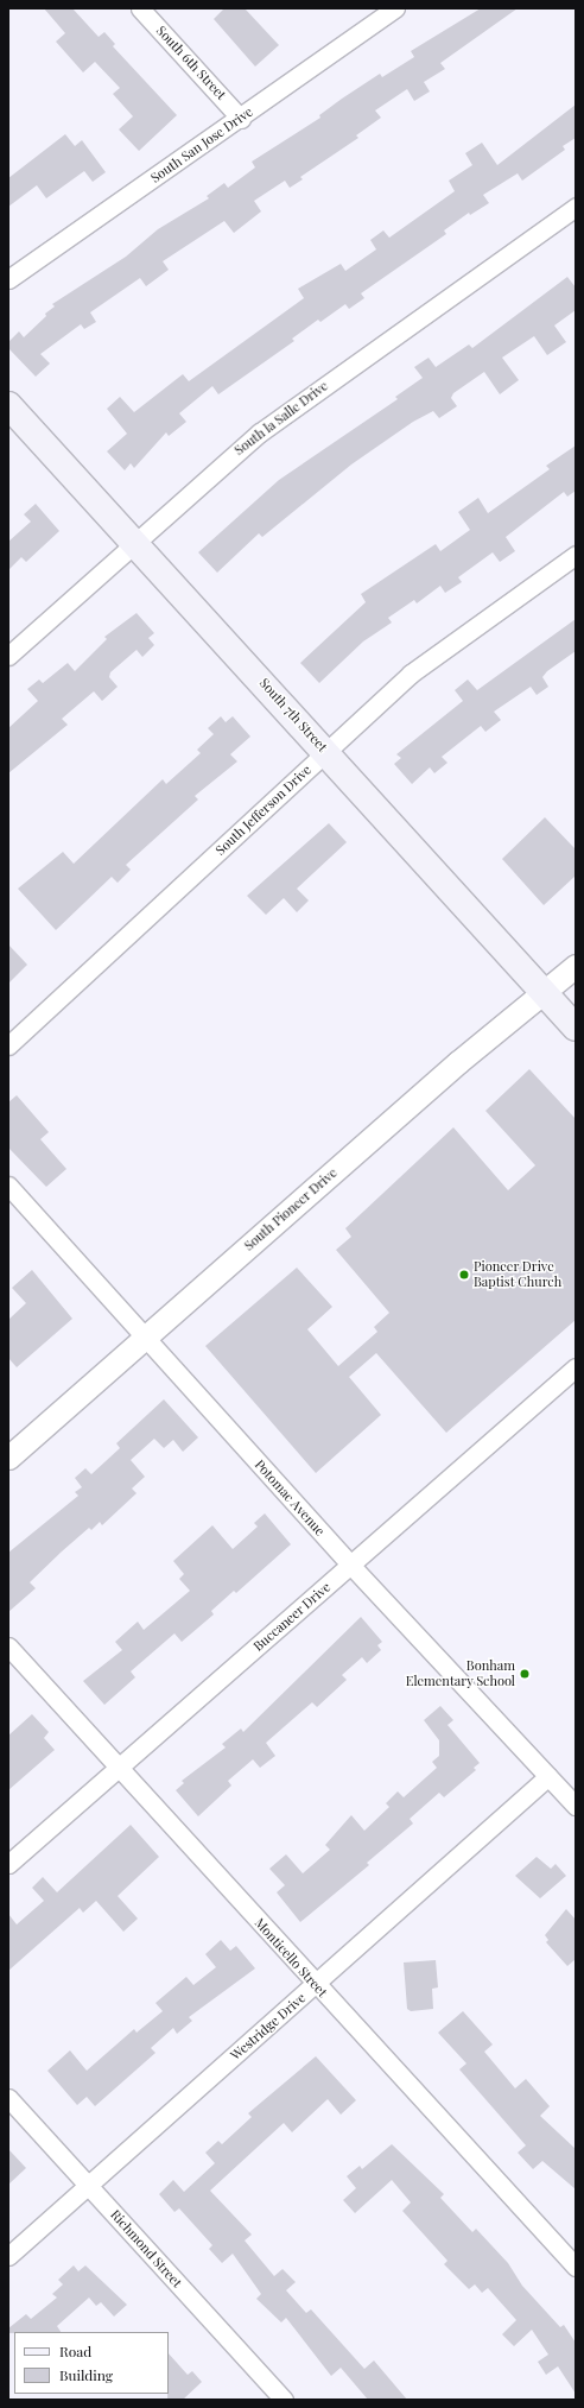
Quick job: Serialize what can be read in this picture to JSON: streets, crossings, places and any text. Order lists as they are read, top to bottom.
{
  "streets": {
    "main road": ["South 7th Street"],
    "street": [
      "South 6th Street",
      "South San Jose Drive",
      "South la Salle Drive",
      "South Jefferson Drive",
      "South Pioneer Drive",
      "Potomac Avenue",
      "Buccaneer Drive",
      "Monticello Street",
      "Westridge Drive",
      "Richmond Street"
    ]
  },
  "crossings": [
    ["South 6th Street", "South San Jose Drive"],
    ["South la Salle Drive", "South 7th Street"],
    ["South 7th Street", "South Jefferson Drive"],
    ["South 7th Street", "South Pioneer Drive"],
    ["South Pioneer Drive", "Potomac Avenue"],
    ["Potomac Avenue", "Buccaneer Drive"],
    ["Potomac Avenue", "Westridge Drive"],
    ["Buccaneer Drive", "Monticello Street"],
    ["Monticello Street", "Westridge Drive"],
    ["Westridge Drive", "Richmond Street"]
  ],
  "places": ["Pioneer Drive Baptist Church", "Bonham Elementary School"],
  "legend": ["Road", "Building"]
}
